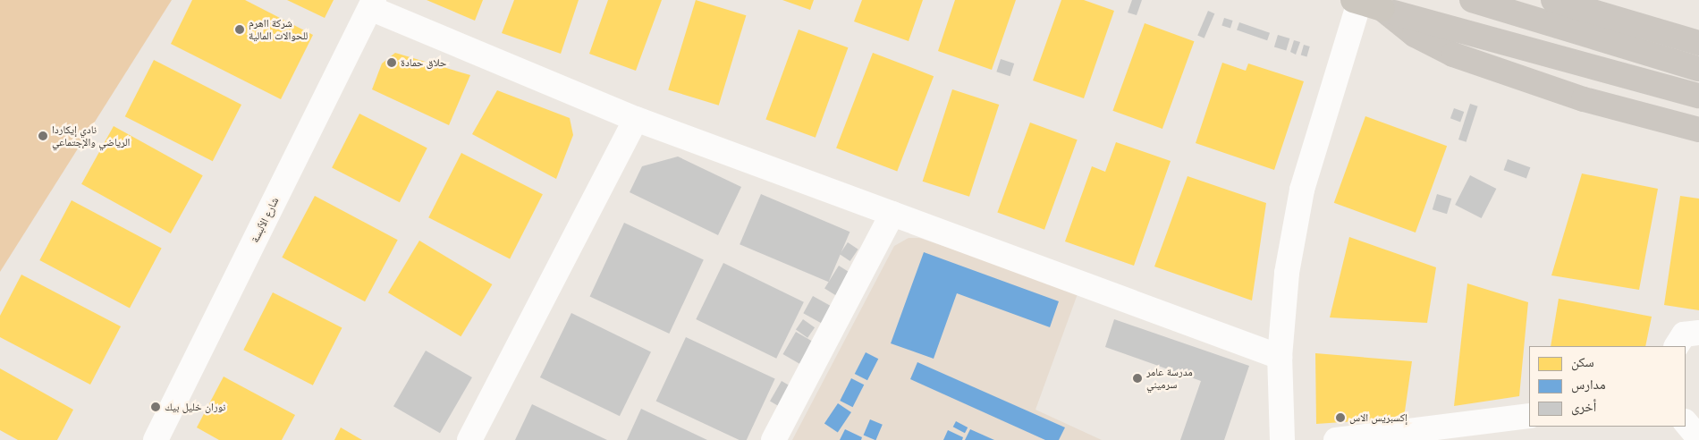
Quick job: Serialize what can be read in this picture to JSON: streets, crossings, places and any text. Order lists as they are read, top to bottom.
{
  "streets": {
    "street": ["شارع الألبسة"]
  },
  "places": [
    "شركة ااهرم للحوالات المالية",
    "حلاق حمادة",
    "نادي إيكاردا الرياضي والإجتماعي",
    "مدرسة عامر سرميني",
    "نوران خليل بيك",
    "إكسبريس الاس"
  ],
  "legend": ["سكن", "مدارس", "أخرى"]
}
